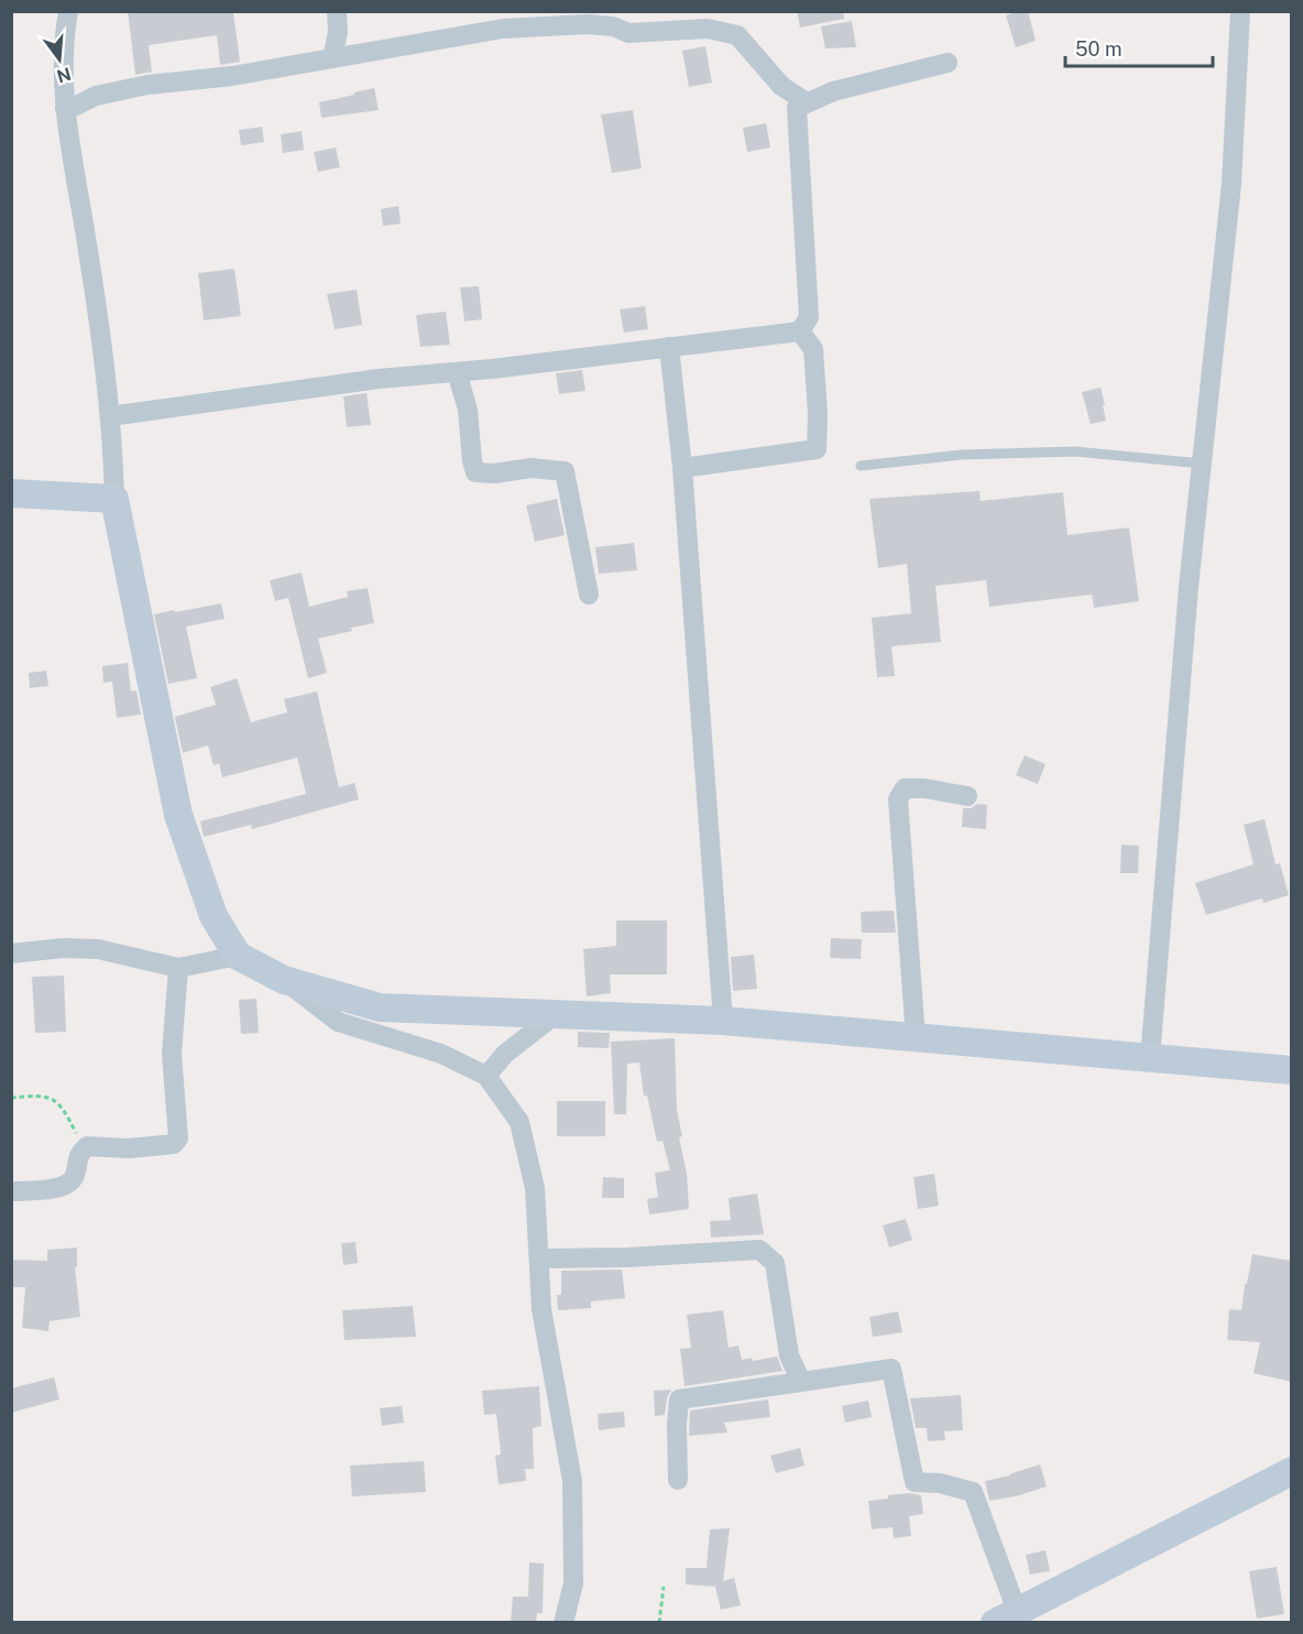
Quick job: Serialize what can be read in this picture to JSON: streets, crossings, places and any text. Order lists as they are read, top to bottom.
{
  "scale_bar": "50 m",
  "north": "bottom"
}
